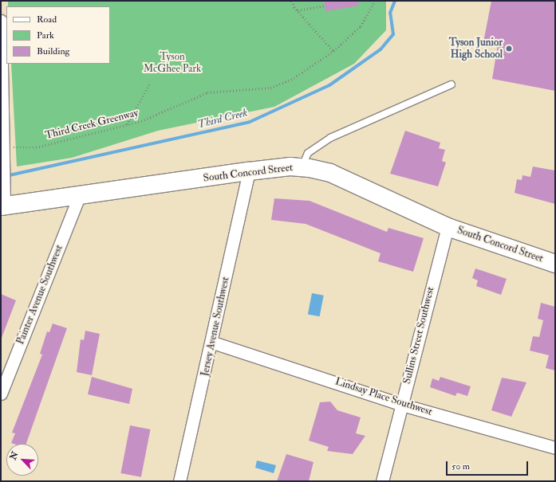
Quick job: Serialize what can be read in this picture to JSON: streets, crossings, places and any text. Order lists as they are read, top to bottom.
{
  "streets": {
    "street": [
      "South Concord Street",
      "Painter Avenue Southwest",
      "Jersey Avenue Southwest",
      "Sullins Street Southwest",
      "Lindsay Place Southwest"
    ],
    "path": ["Third Creek Greenway"]
  },
  "crossings": [
    ["South Concord Street", "Painter Avenue Southwest"],
    ["South Concord Street", "Jersey Avenue Southwest"],
    ["South Concord Street", "Sullins Street Southwest"],
    ["Jersey Avenue Southwest", "Lindsay Place Southwest"],
    ["Sullins Street Southwest", "Lindsay Place Southwest"]
  ],
  "water": ["Third Creek"],
  "parks": ["Tyson McGhee Park"],
  "places": ["Tyson Junior High School"],
  "legend": ["Road", "Park", "Building"],
  "scale_bar": "50 m",
  "north": "top left"
}
